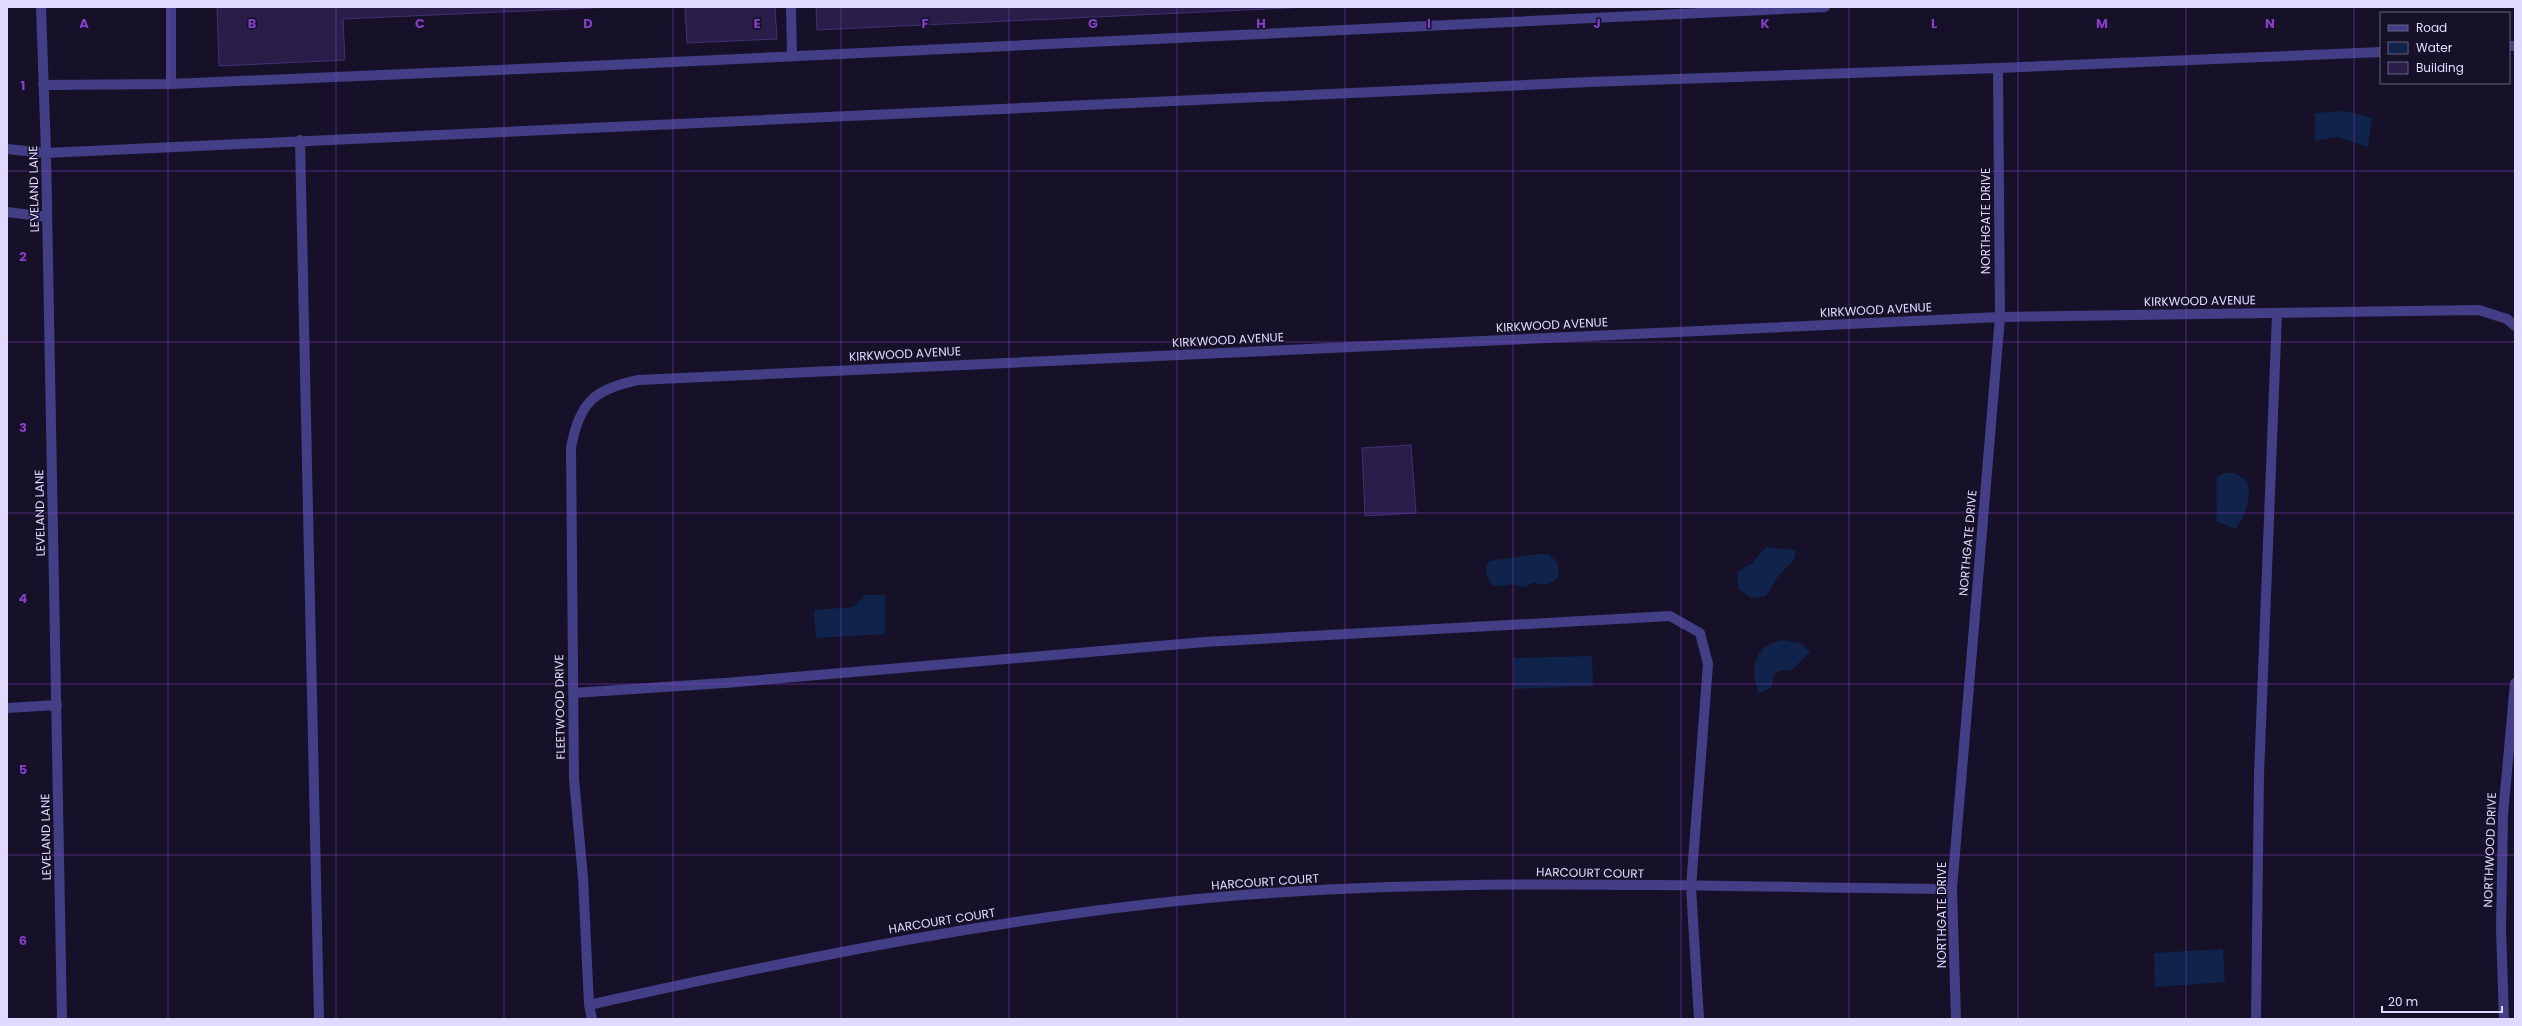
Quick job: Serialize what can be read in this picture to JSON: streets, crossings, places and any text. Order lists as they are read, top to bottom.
{
  "streets": {
    "street": [
      "LEVELAND LANE",
      "NORTHGATE DRIVE",
      "KIRKWOOD AVENUE",
      "FLEETWOOD DRIVE",
      "NORTHWOOD DRIVE",
      "HARCOURT COURT"
    ]
  },
  "crossings": [
    ["NORTHGATE DRIVE", "KIRKWOOD AVENUE"],
    ["NORTHGATE DRIVE", "HARCOURT COURT"],
    ["KIRKWOOD AVENUE", "FLEETWOOD DRIVE"],
    ["FLEETWOOD DRIVE", "HARCOURT COURT"]
  ],
  "legend": ["Road", "Water", "Building"],
  "scale_bar": "20 m",
  "grid": {
    "columns": [
      "A",
      "B",
      "C",
      "D",
      "E",
      "F",
      "G",
      "H",
      "I",
      "J",
      "K",
      "L",
      "M",
      "N"
    ],
    "rows": [
      "1",
      "2",
      "3",
      "4",
      "5",
      "6"
    ]
  }
}
